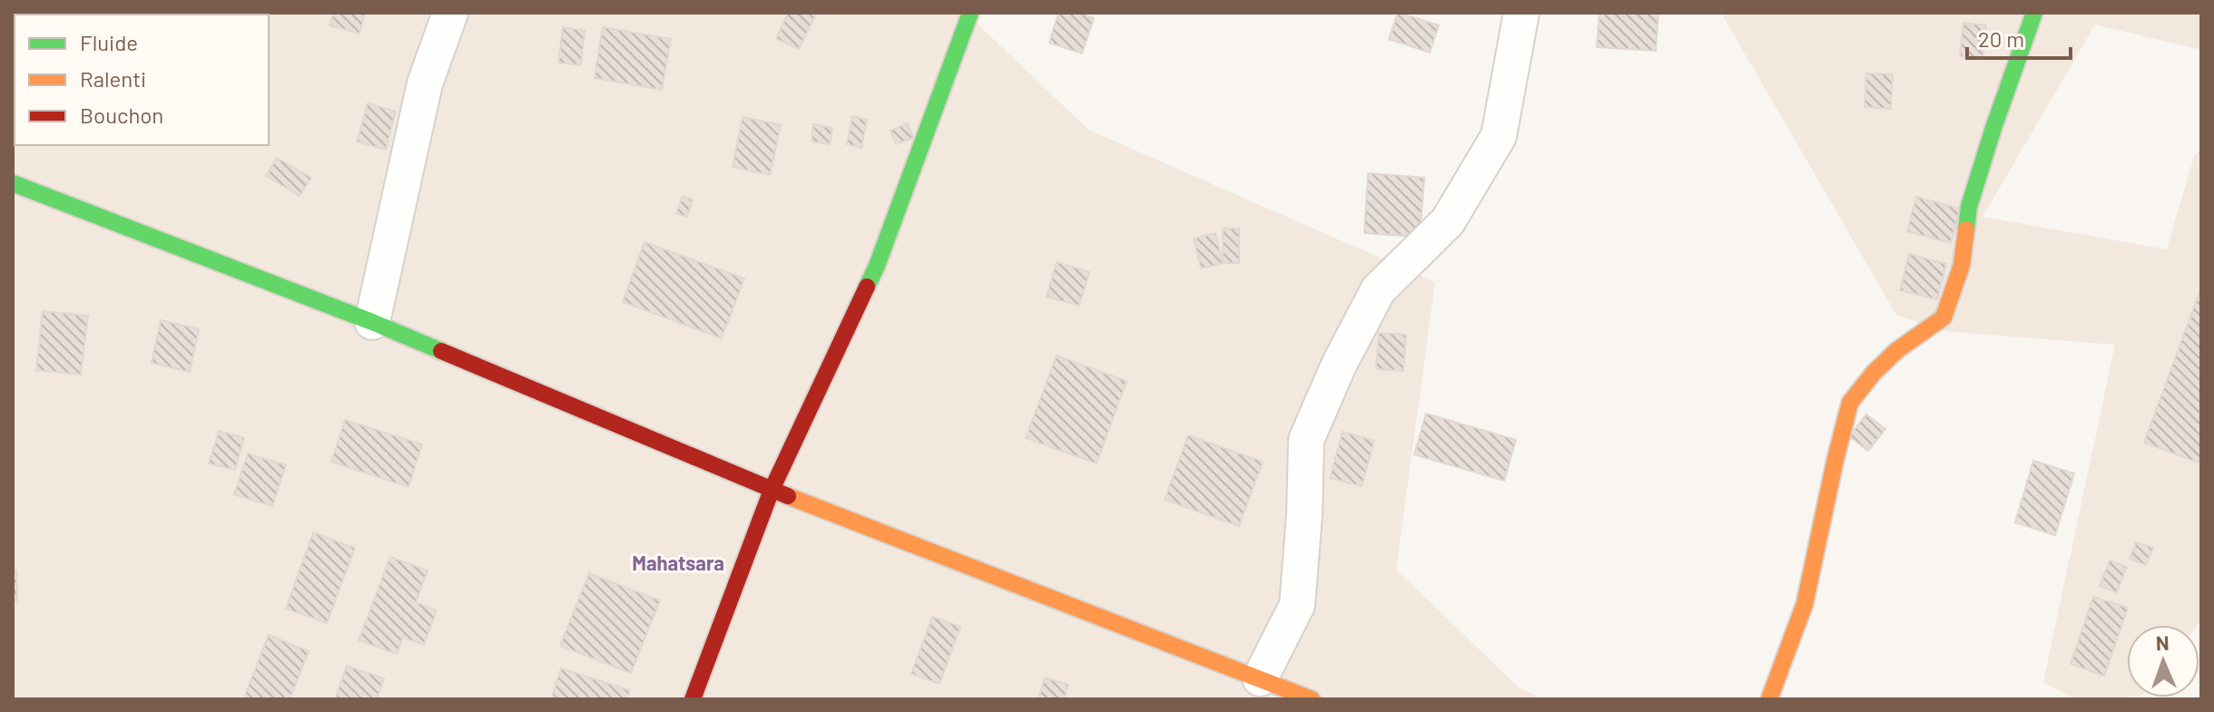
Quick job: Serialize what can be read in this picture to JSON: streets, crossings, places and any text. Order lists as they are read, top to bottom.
{
  "districts": ["Mahatsara"],
  "legend": ["Fluide", "Ralenti", "Bouchon"],
  "scale_bar": "20 m",
  "north": "top"
}
